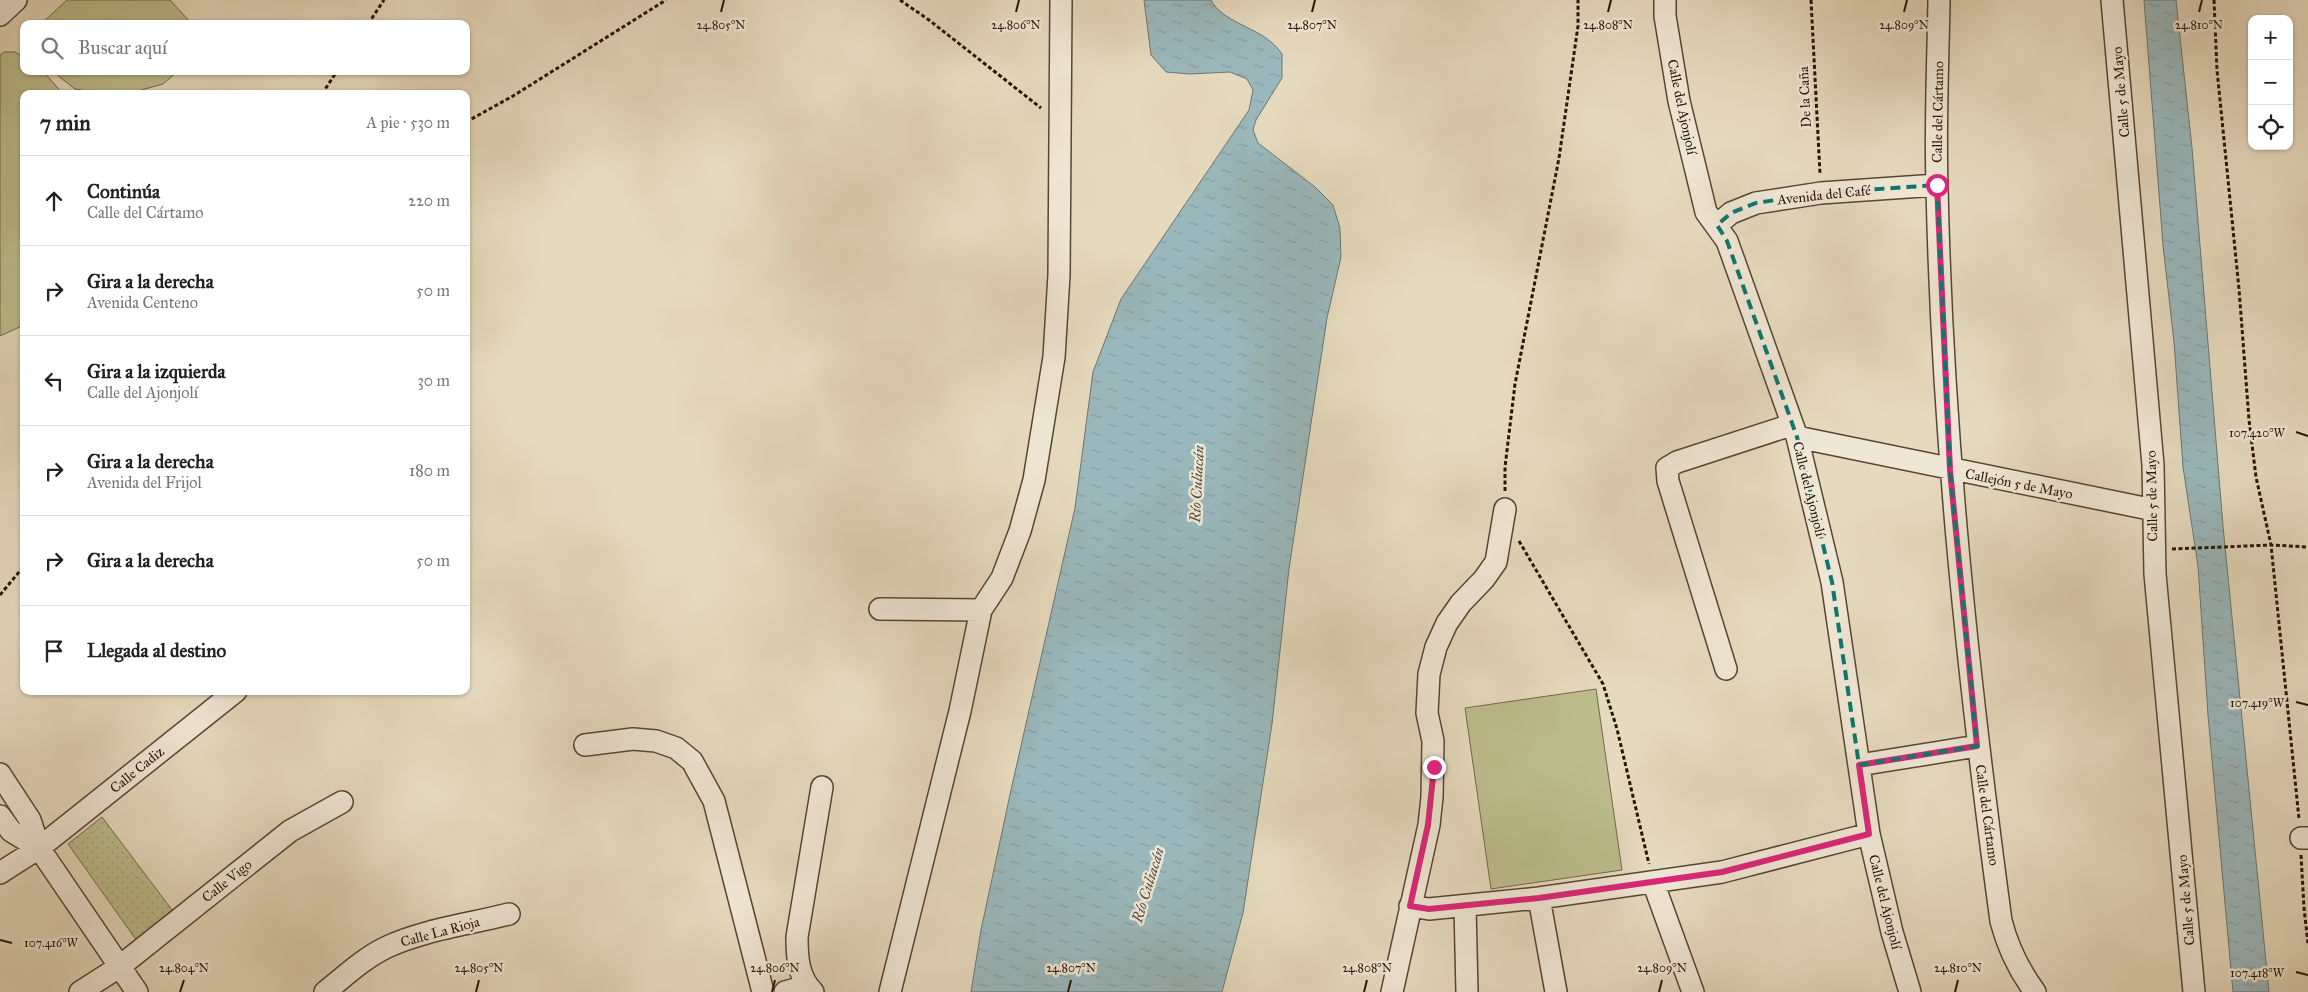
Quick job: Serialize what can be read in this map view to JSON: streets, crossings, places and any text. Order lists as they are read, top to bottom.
{
  "streets": {
    "street": [
      "Calle 5 de Mayo",
      "Calle del Ajonjolí",
      "Calle del Cártamo",
      "Avenida del Café",
      "Callejón 5 de Mayo",
      "Calle Cadiz",
      "Calle Vigo",
      "Calle La Rioja"
    ],
    "path": ["De la Caña"]
  },
  "crossings": [
    ["Calle 5 de Mayo", "Callejón 5 de Mayo"],
    ["De la Caña", "Avenida del Café"],
    ["Calle del Ajonjolí", "Avenida del Café"],
    ["Calle del Ajonjolí", "Callejón 5 de Mayo"],
    ["Calle del Cártamo", "Avenida del Café"],
    ["Calle del Cártamo", "Callejón 5 de Mayo"]
  ],
  "water": ["Río Culiacán"],
  "page": {
    "map_buttons": ["+", "−"],
    "search": "Buscar aquí",
    "heading": ["7 min", "A pie · 530 m"],
    "list": [
      ["Continúa", "Calle del Cártamo", "220 m"],
      ["Gira a la derecha", "Avenida Centeno", "50 m"],
      ["Gira a la izquierda", "Calle del Ajonjolí", "30 m"],
      ["Gira a la derecha", "Avenida del Frijol", "180 m"],
      ["Gira a la derecha", "50 m"],
      "Llegada al destino"
    ]
  },
  "coordinates": [
    "24.805°N",
    "24.806°N",
    "24.807°N",
    "24.808°N",
    "24.809°N",
    "24.810°N",
    "107.420°W",
    "107.419°W",
    "107.416°W",
    "24.804°N",
    "107.418°W"
  ]
}
